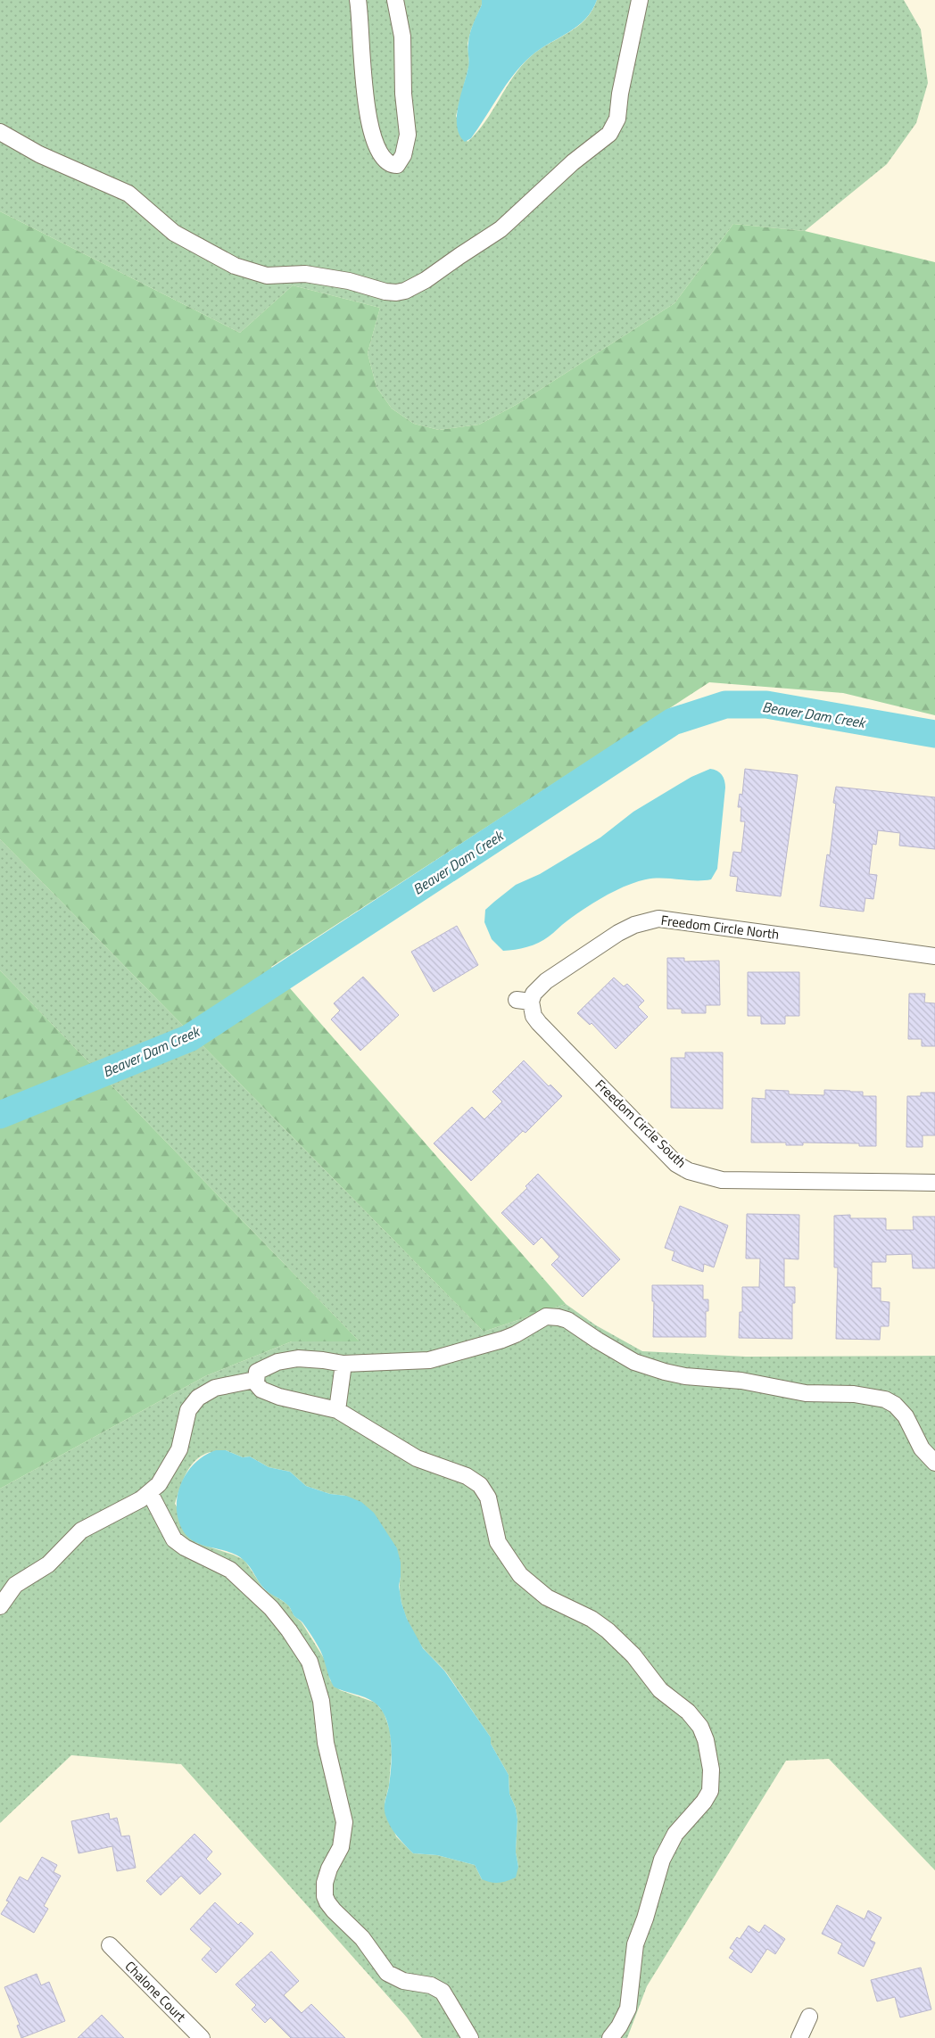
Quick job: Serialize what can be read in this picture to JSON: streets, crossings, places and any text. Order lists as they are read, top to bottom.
{
  "streets": {
    "street": ["Freedom Circle North", "Freedom Circle South", "Chalone Court"]
  },
  "crossings": [
    ["Freedom Circle North", "Freedom Circle South"]
  ],
  "water": ["Beaver Dam Creek"]
}
